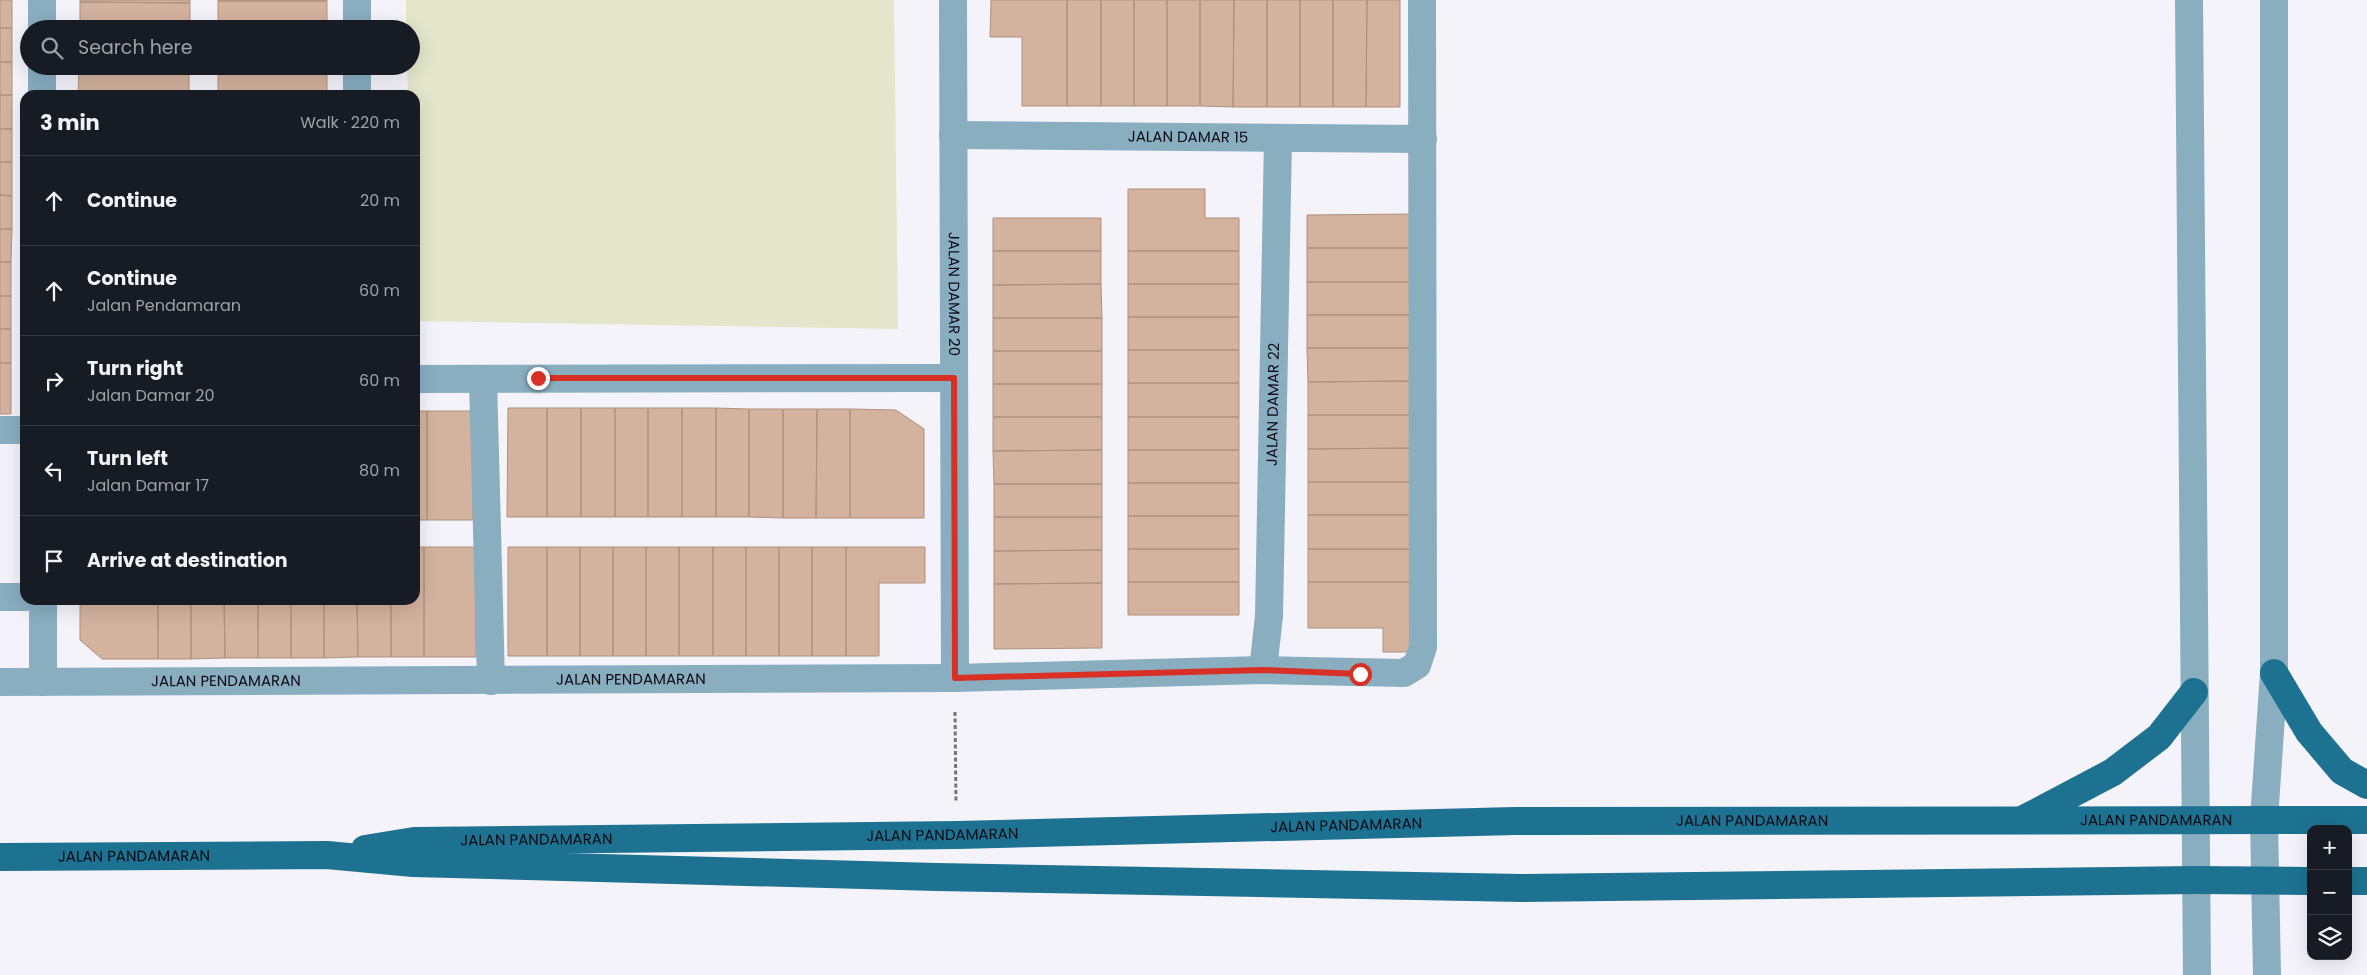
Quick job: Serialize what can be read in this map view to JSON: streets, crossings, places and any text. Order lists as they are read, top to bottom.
{
  "streets": {
    "main road": ["JALAN PANDAMARAN"],
    "street": [
      "JALAN DAMAR 15",
      "JALAN DAMAR 20",
      "JALAN DAMAR 22",
      "JALAN PENDAMARAN"
    ]
  },
  "crossings": [
    ["JALAN DAMAR 15", "JALAN DAMAR 20"],
    ["JALAN DAMAR 15", "JALAN DAMAR 22"],
    ["JALAN DAMAR 15", "JALAN PENDAMARAN"],
    ["JALAN DAMAR 20", "JALAN PENDAMARAN"],
    ["JALAN DAMAR 22", "JALAN PENDAMARAN"]
  ],
  "page": {
    "search": "Search here",
    "heading": ["3 min", "Walk · 220 m"],
    "list": [
      ["Continue", "20 m"],
      ["Continue", "Jalan Pendamaran", "60 m"],
      ["Turn right", "Jalan Damar 20", "60 m"],
      ["Turn left", "Jalan Damar 17", "80 m"],
      "Arrive at destination"
    ],
    "map_buttons": ["+", "−"]
  }
}
